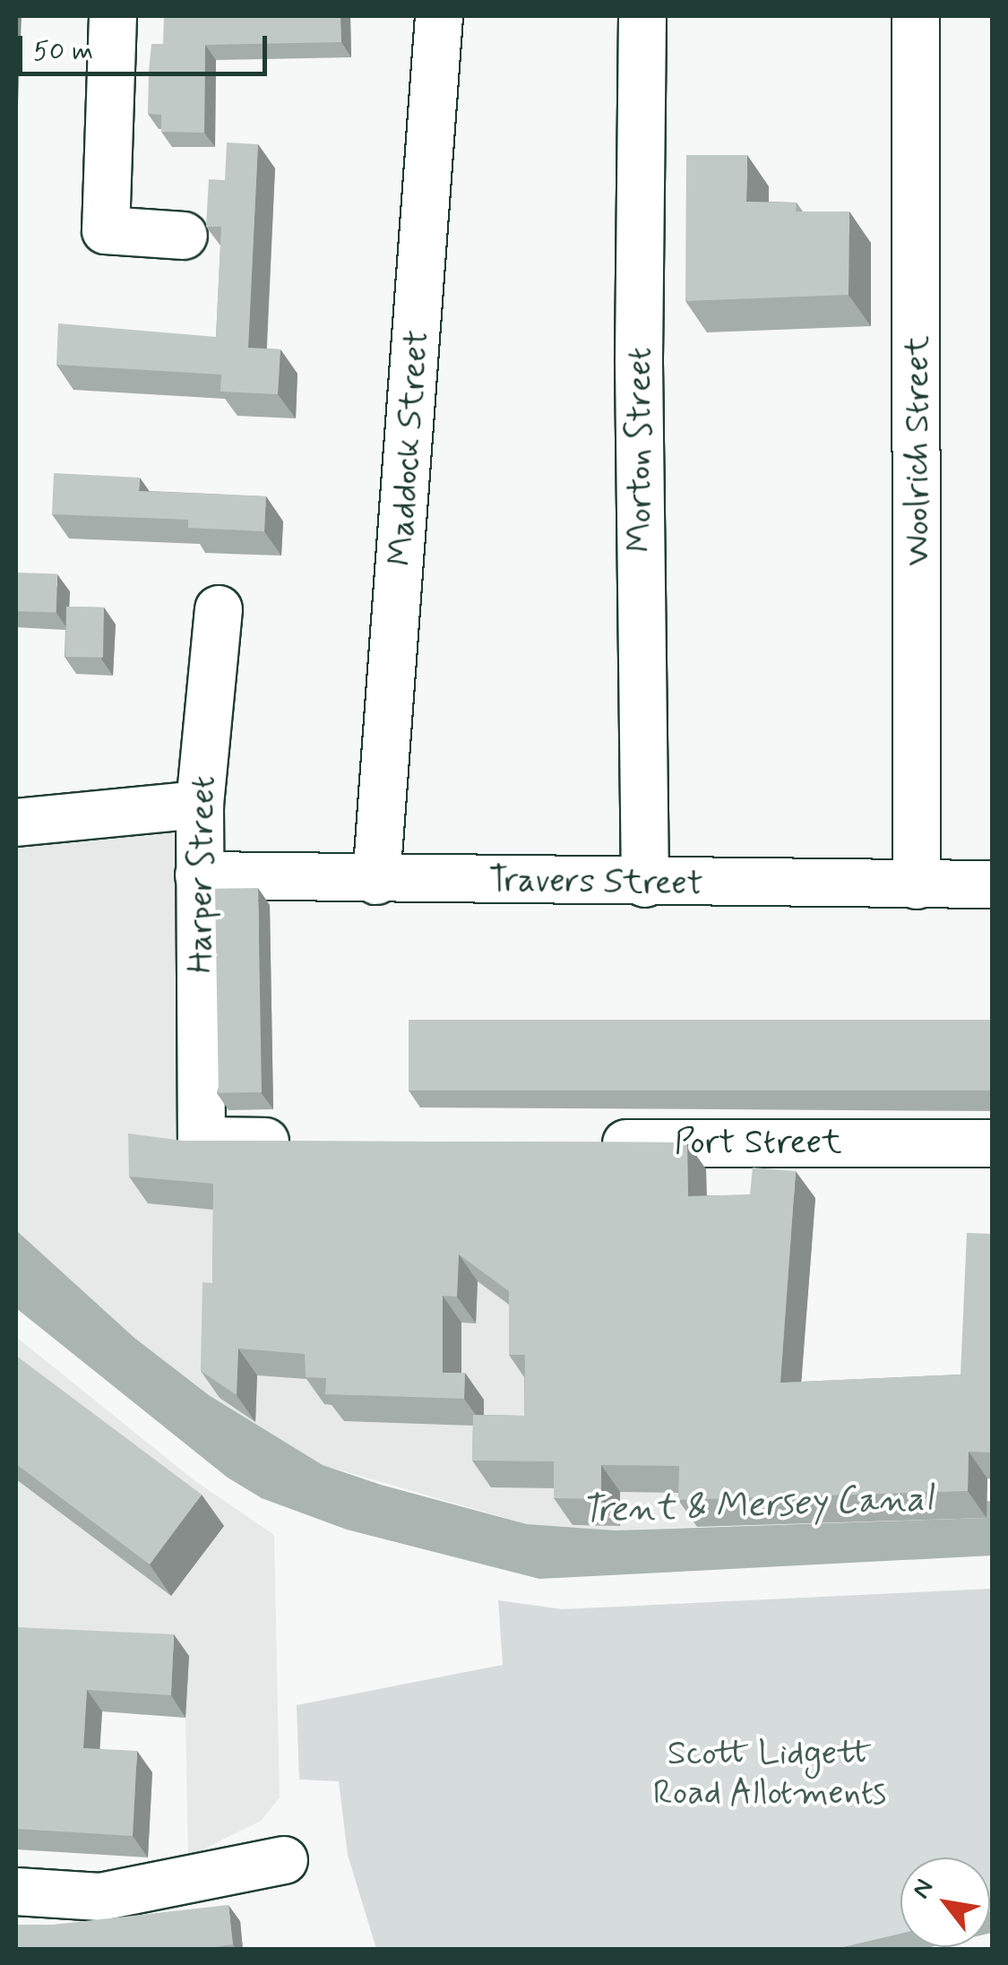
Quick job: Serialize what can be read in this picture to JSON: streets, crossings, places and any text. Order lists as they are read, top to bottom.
{
  "streets": {
    "street": [
      "Maddock Street",
      "Morton Street",
      "Woolrich Street",
      "Harper Street",
      "Travers Street",
      "Port Street"
    ]
  },
  "crossings": [
    ["Maddock Street", "Travers Street"],
    ["Morton Street", "Travers Street"],
    ["Woolrich Street", "Travers Street"],
    ["Harper Street", "Travers Street"]
  ],
  "water": ["Trent & Mersey Canal"],
  "parks": ["Scott Lidgett Road Allotments"],
  "scale_bar": "50 m",
  "north": "top left"
}
